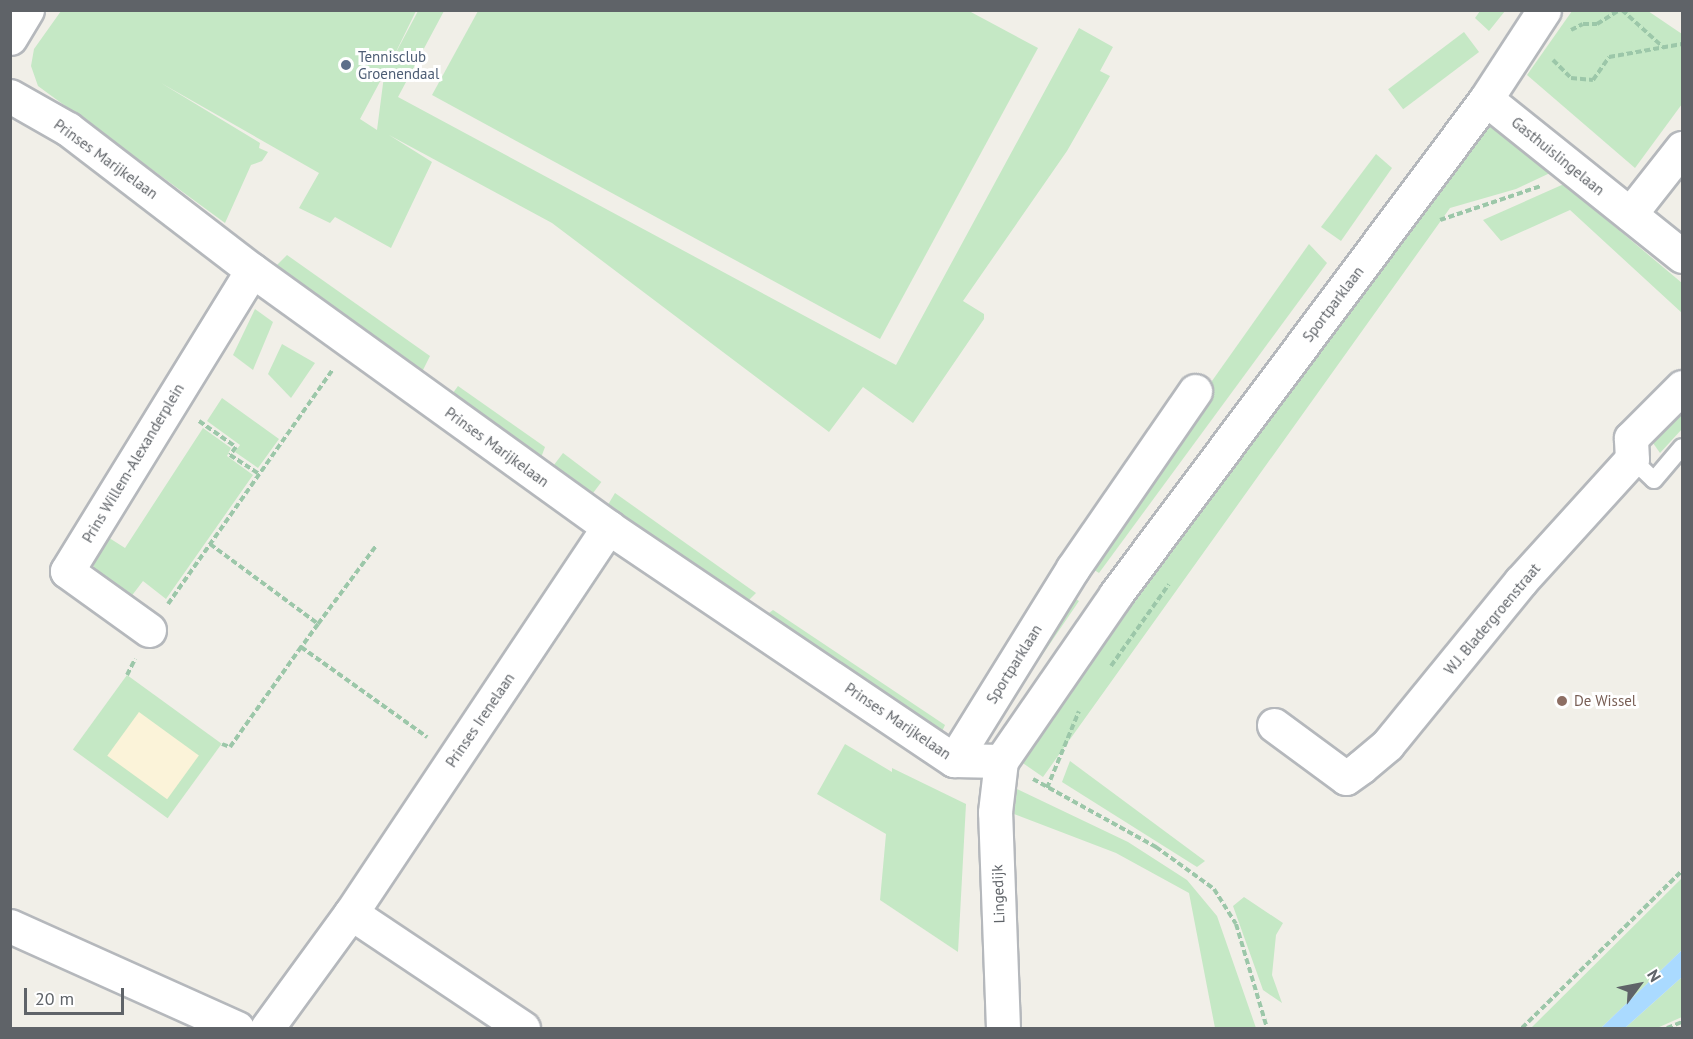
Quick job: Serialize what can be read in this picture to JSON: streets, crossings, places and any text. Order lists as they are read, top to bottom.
{
  "streets": {
    "street": [
      "Gasthuislingelaan",
      "Prinses Marijkelaan",
      "Sportparklaan",
      "Prins Willem-Alexanderplein",
      "W.J. Bladergroenstraat",
      "Prinses Irenelaan",
      "Lingedijk"
    ]
  },
  "crossings": [
    ["Gasthuislingelaan", "Sportparklaan"],
    ["Prinses Marijkelaan", "Sportparklaan"],
    ["Prinses Marijkelaan", "Prins Willem-Alexanderplein"],
    ["Prinses Marijkelaan", "Prinses Irenelaan"],
    ["Prinses Marijkelaan", "Lingedijk"],
    ["Sportparklaan", "Lingedijk"]
  ],
  "places": ["Tennisclub Groenendaal", "De Wissel"],
  "scale_bar": "20 m",
  "north": "top right"
}
